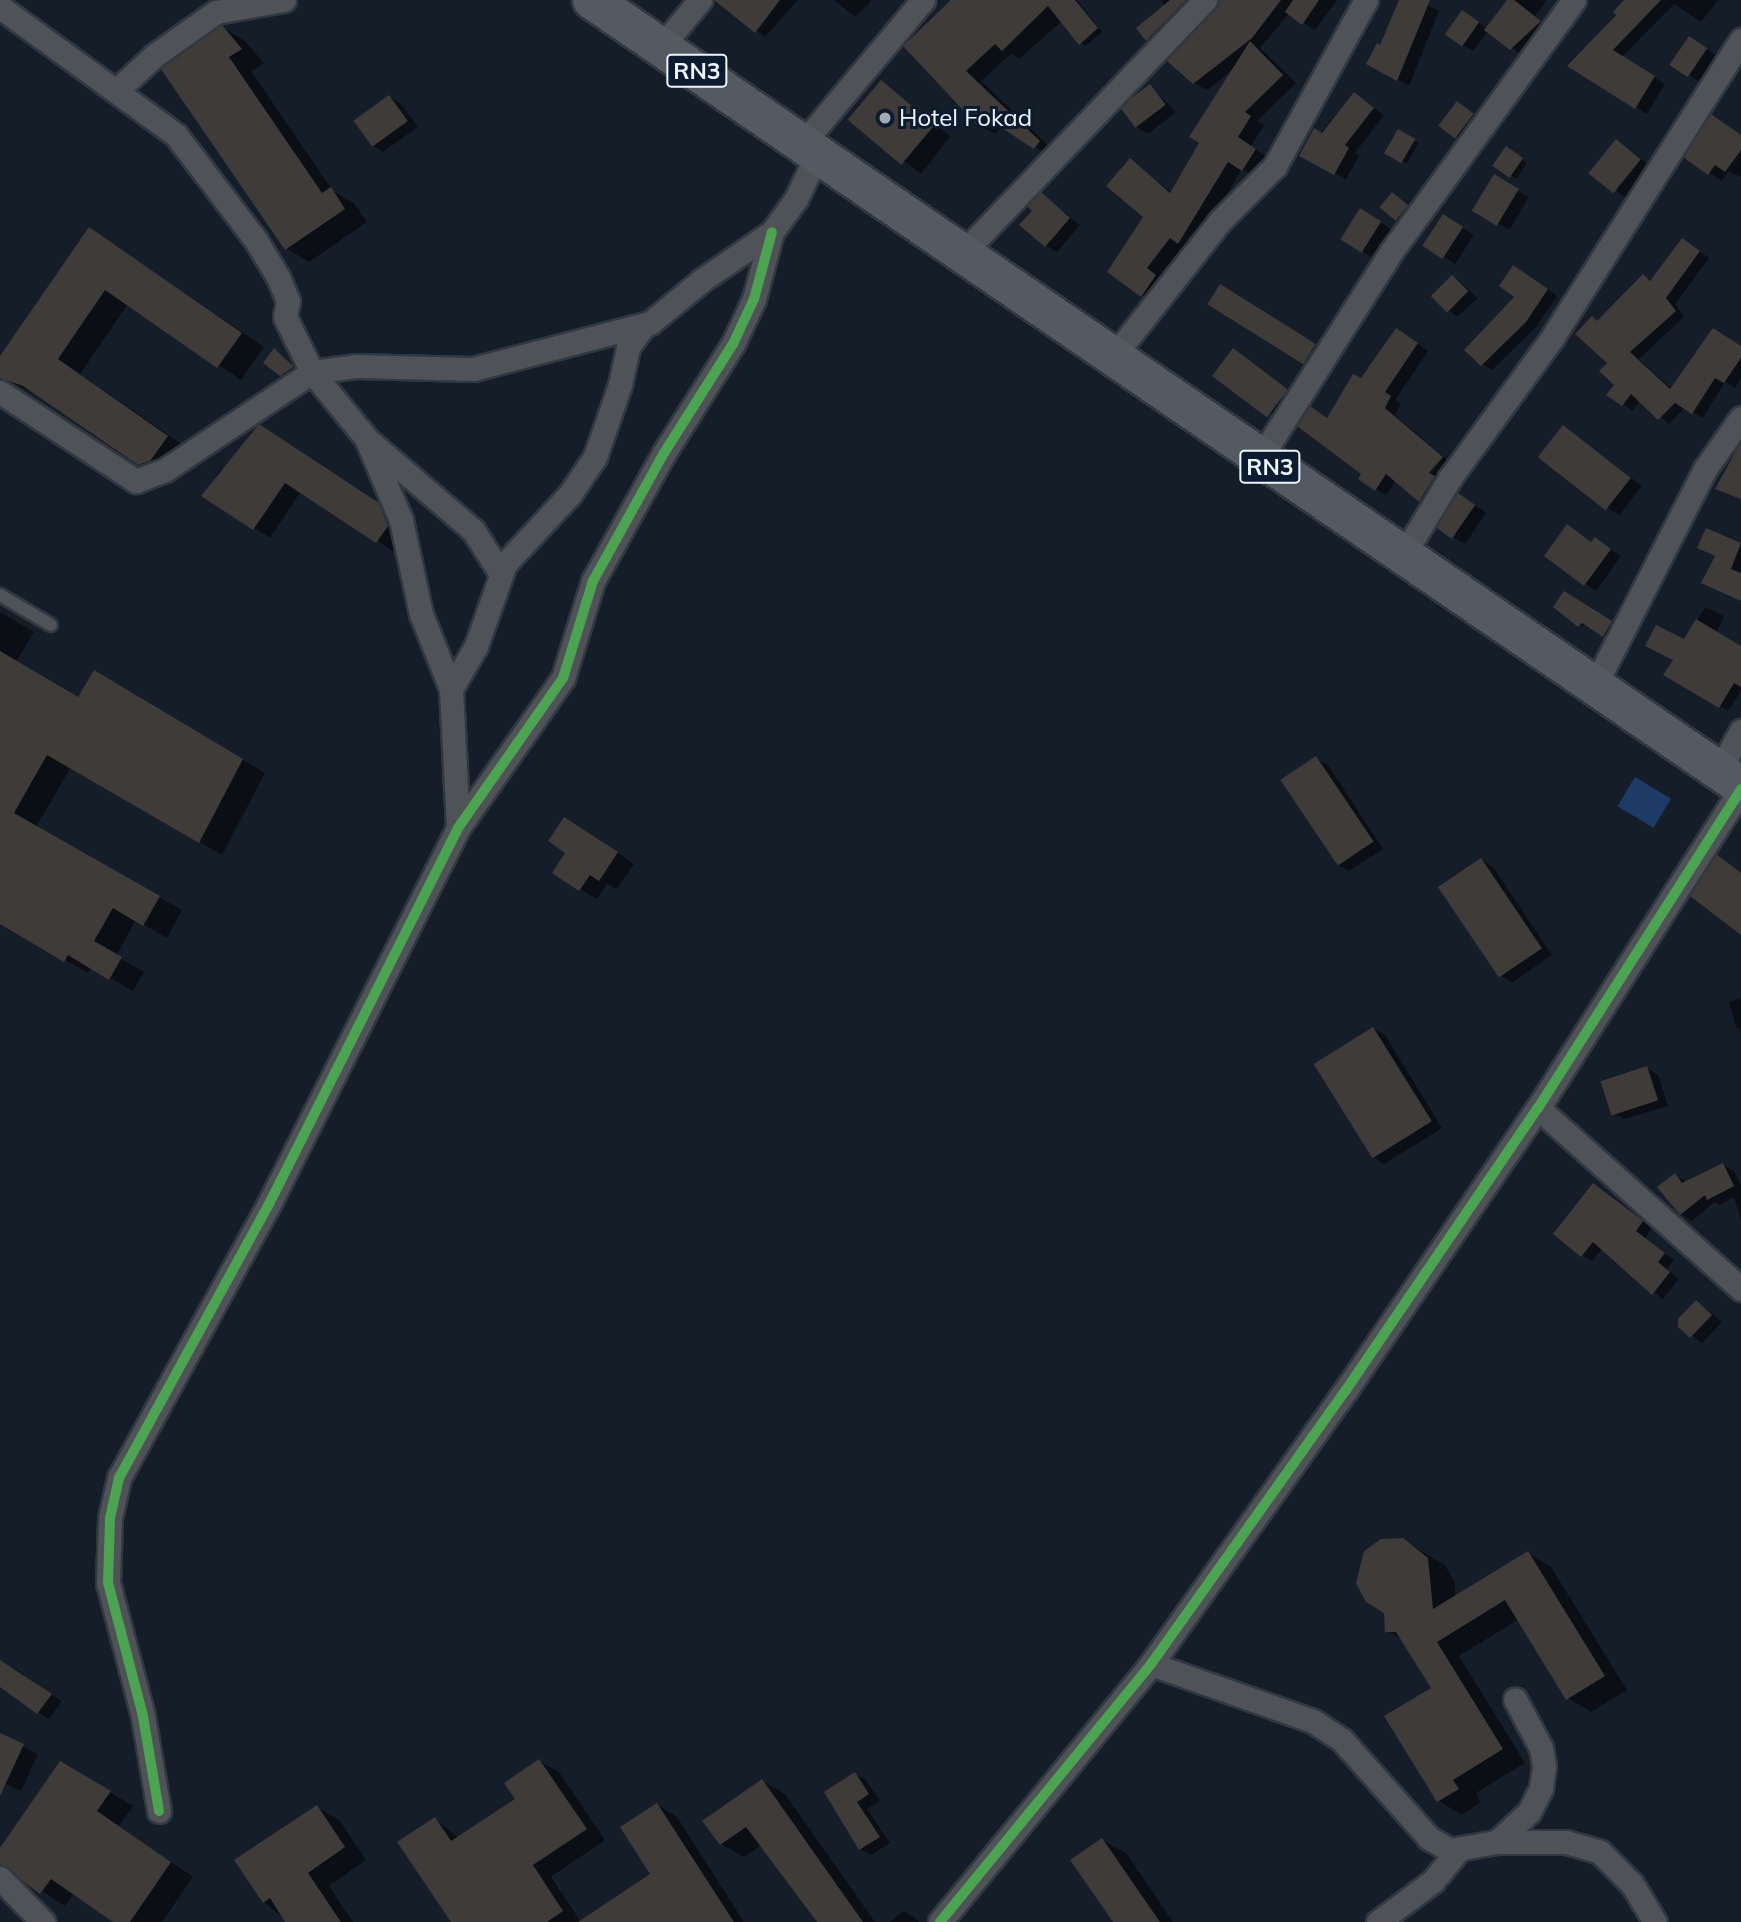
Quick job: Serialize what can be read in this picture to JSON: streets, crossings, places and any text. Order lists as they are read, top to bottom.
{
  "streets": {
    "highway": ["RN3"]
  },
  "places": ["Hotel Fokad"]
}
